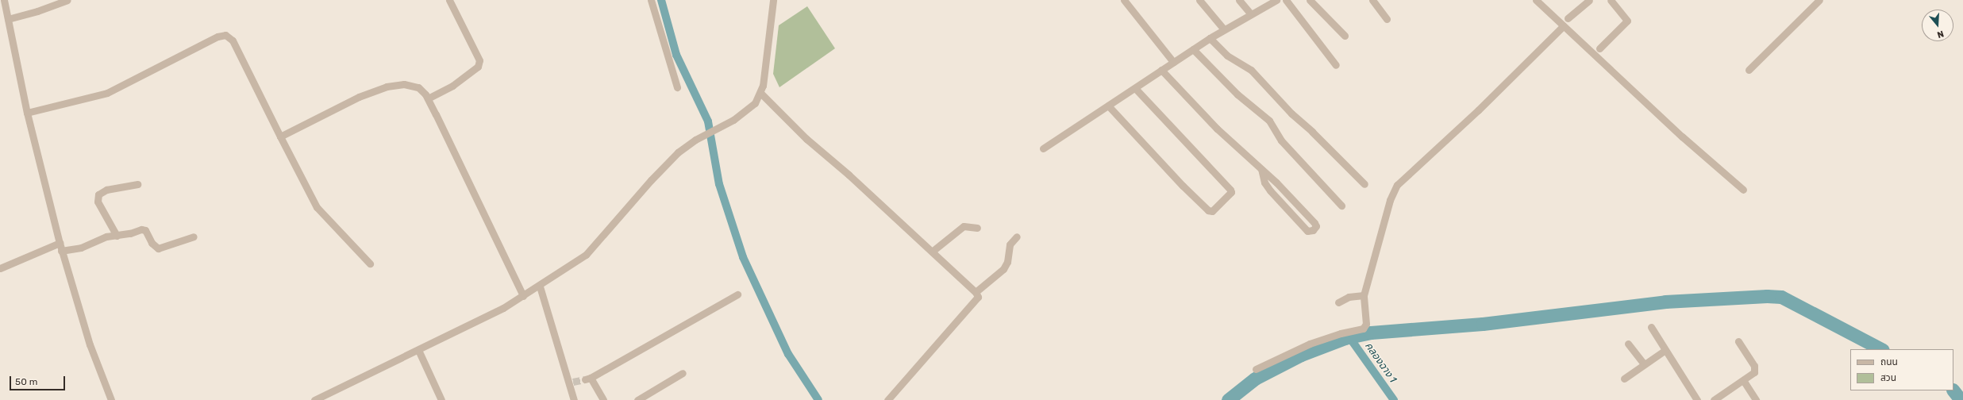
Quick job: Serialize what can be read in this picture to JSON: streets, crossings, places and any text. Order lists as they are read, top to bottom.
{
  "water": ["คลองฉาง 1"],
  "legend": ["ถนน", "สวน"],
  "scale_bar": "50 m",
  "north": "bottom"
}
